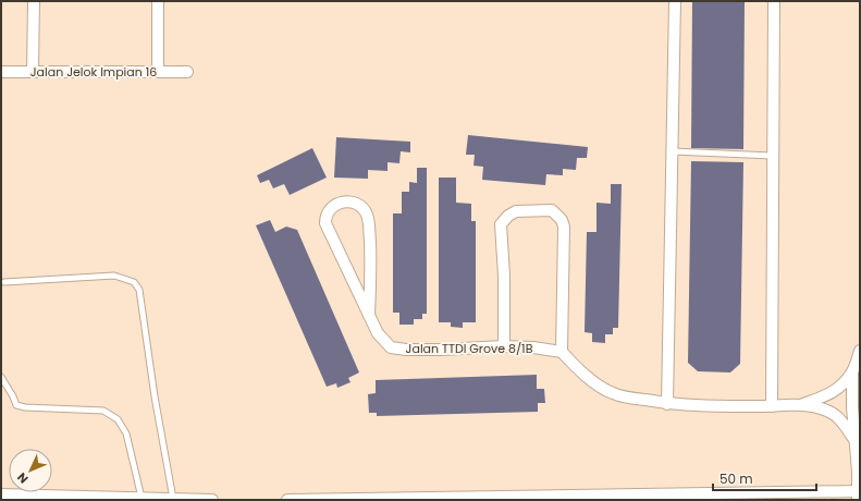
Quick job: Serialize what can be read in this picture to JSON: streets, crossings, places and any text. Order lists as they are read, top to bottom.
{
  "streets": {
    "street": ["Jalan Jelok Impian 16", "Jalan TTDI Grove 8/1B"]
  },
  "scale_bar": "50 m",
  "north": "bottom left"
}
